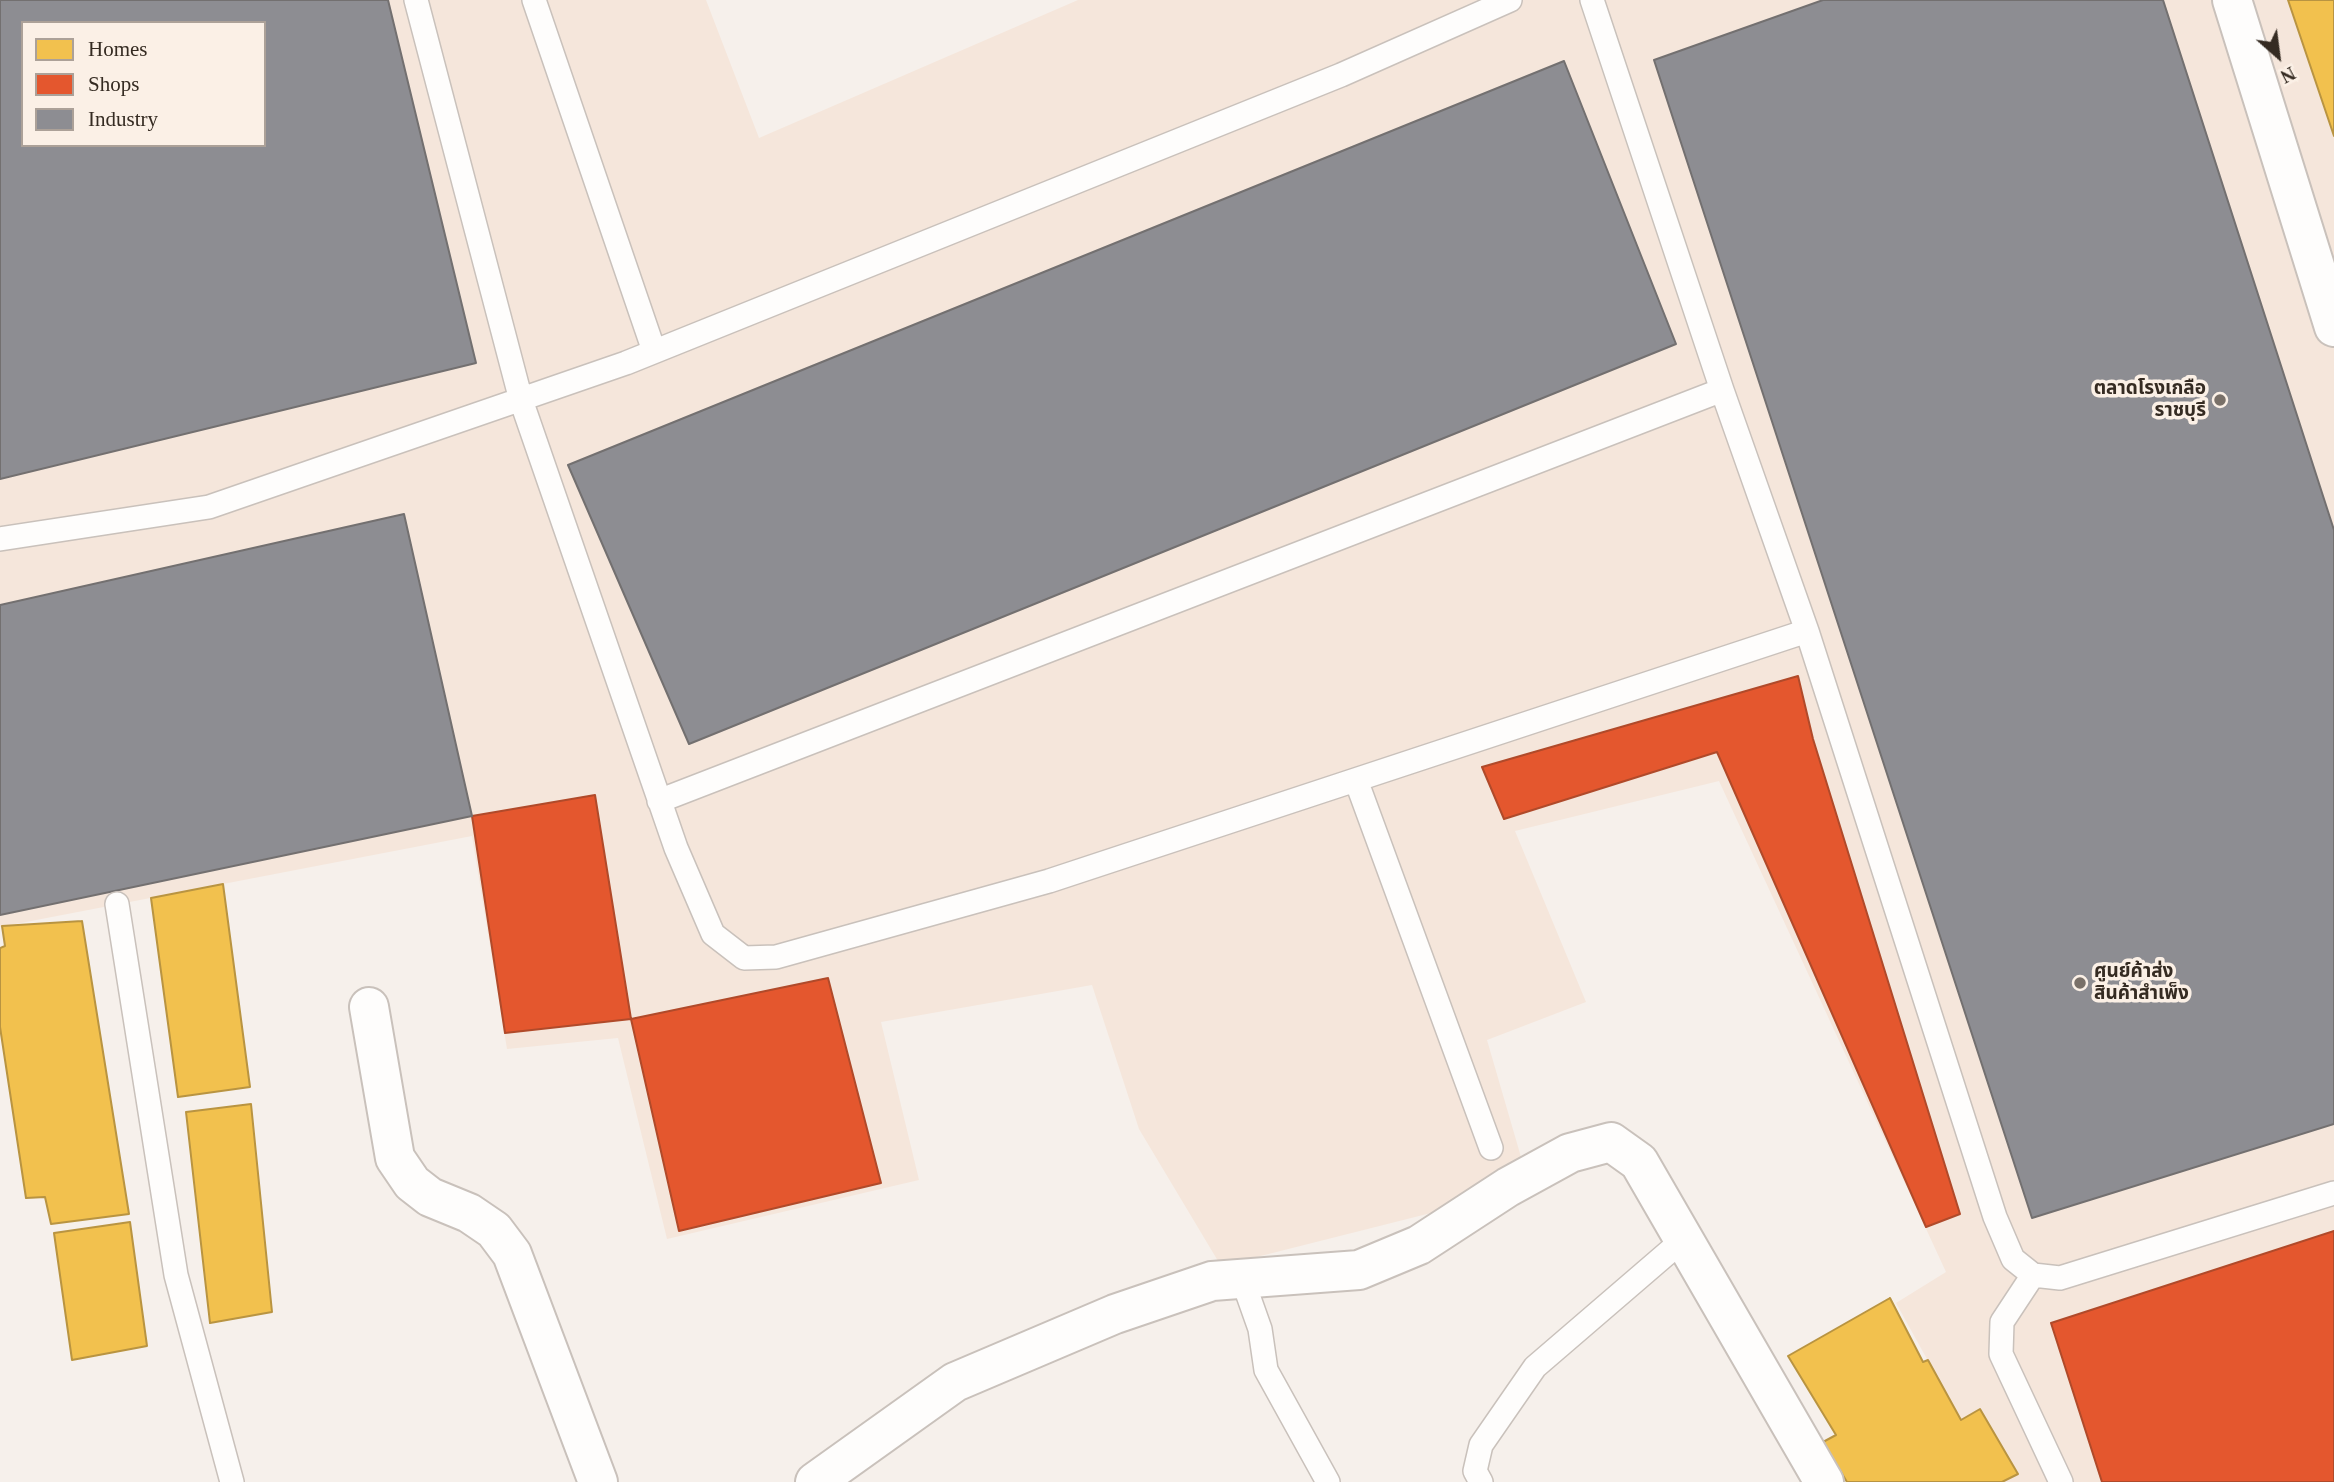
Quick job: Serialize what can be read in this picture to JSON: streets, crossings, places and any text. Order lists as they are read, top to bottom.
{
  "places": ["ตลาดโรงเกลือ ราชบุรี", "ศูนย์ค้าส่ง สินค้าสำเพ็ง"],
  "legend": ["Homes", "Shops", "Industry"],
  "north": "bottom right"
}
